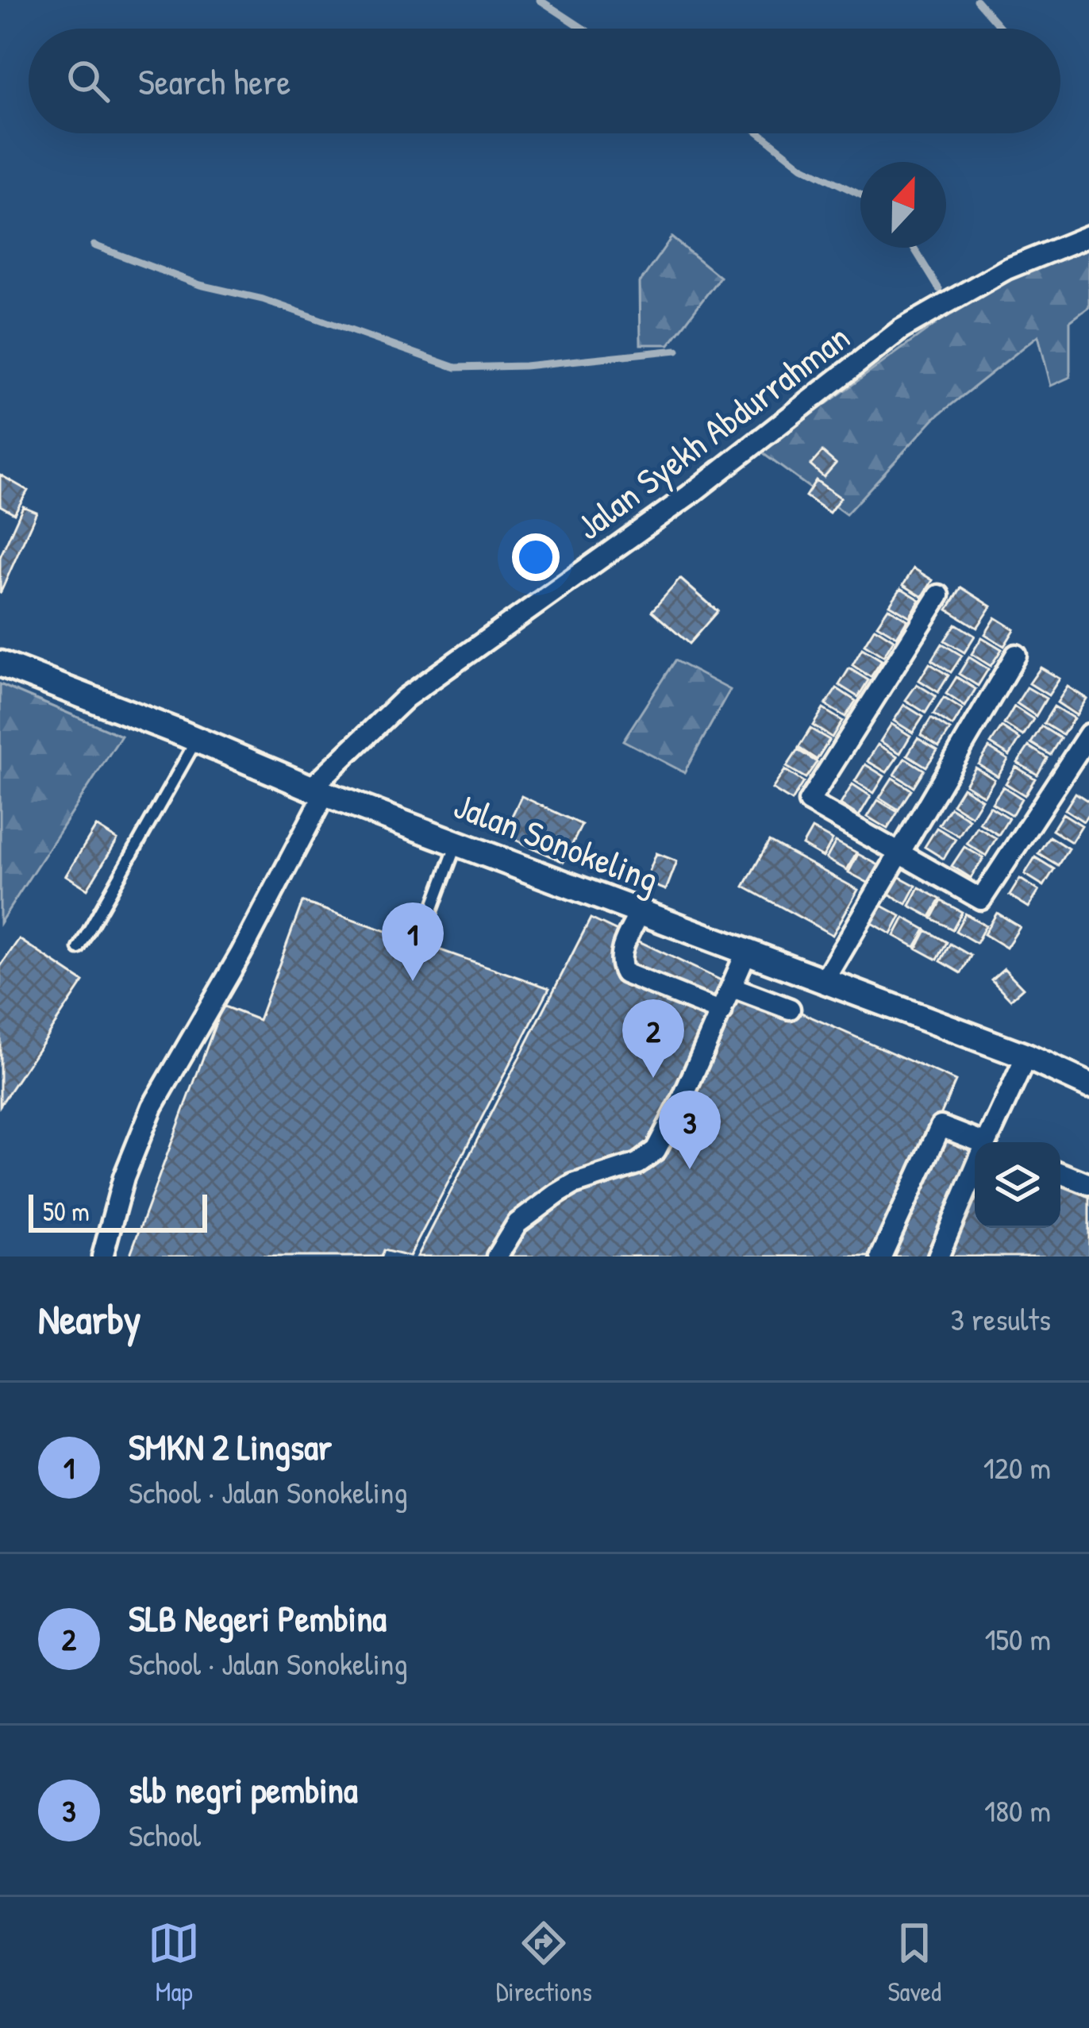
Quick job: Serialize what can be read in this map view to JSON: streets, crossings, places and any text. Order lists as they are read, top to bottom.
{
  "streets": {
    "street": ["Jalan Syekh Abdurrahman", "Jalan Sonokeling"]
  },
  "crossings": [
    ["Jalan Syekh Abdurrahman", "Jalan Sonokeling"]
  ],
  "scale_bar": "50 m",
  "north": "top",
  "page": {
    "search": "Search here",
    "pins": ["1", "2", "3"],
    "scale": "50 m",
    "heading": ["Nearby", "3 results"],
    "list": [
      {
        "mark": "1",
        "name": "SMKN 2 Lingsar",
        "note": "School · Jalan Sonokeling",
        "value": "120 m"
      },
      {
        "mark": "2",
        "name": "SLB Negeri Pembina",
        "note": "School · Jalan Sonokeling",
        "value": "150 m"
      },
      {
        "mark": "3",
        "name": "slb negri pembina",
        "note": "School",
        "value": "180 m"
      }
    ],
    "nav": ["Map", "Directions", "Saved"]
  }
}
